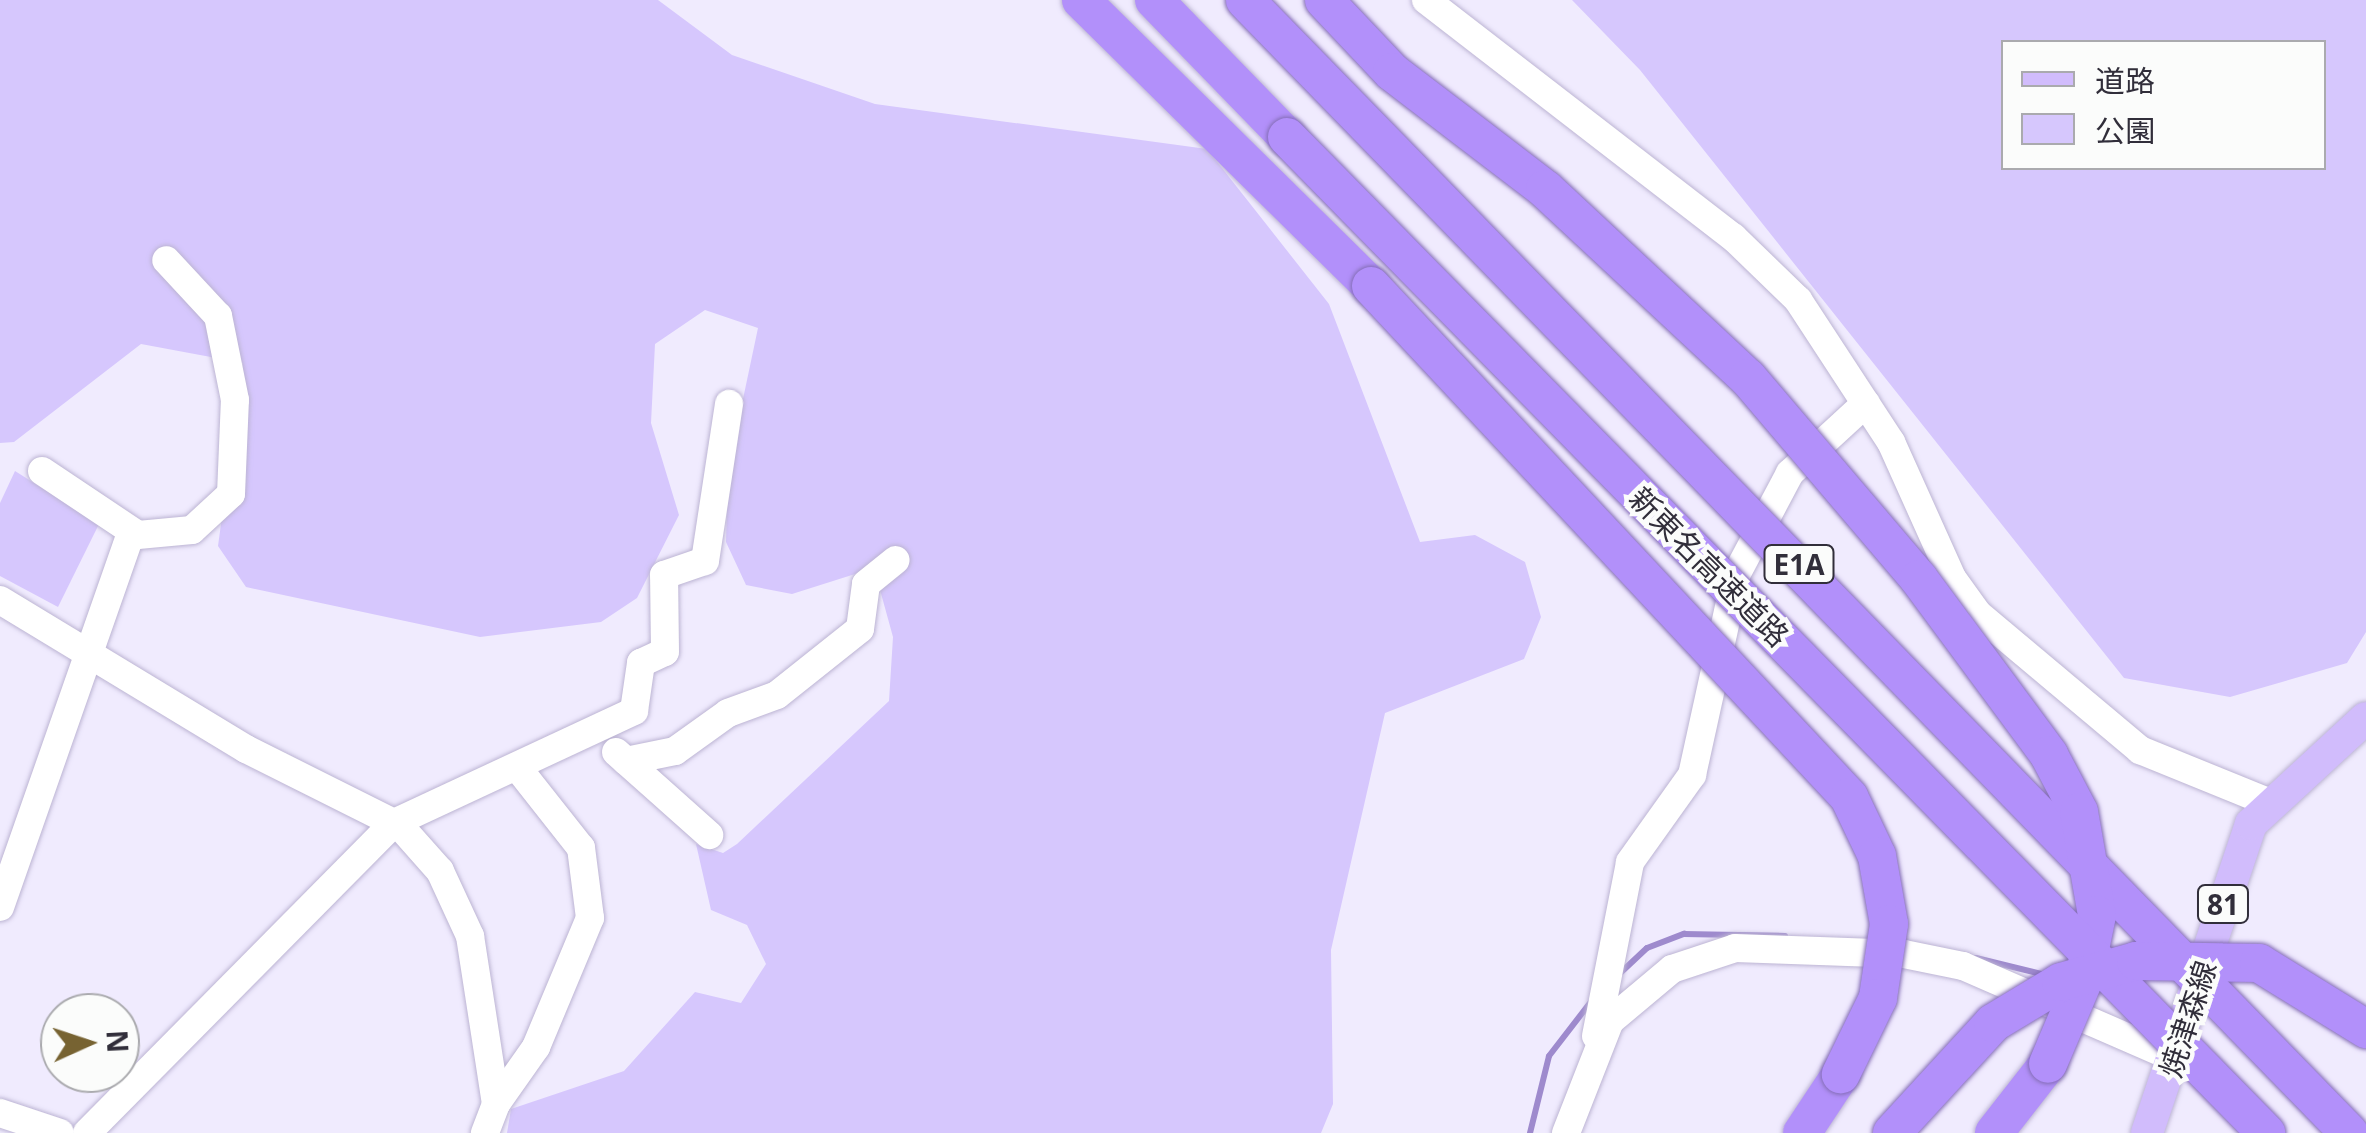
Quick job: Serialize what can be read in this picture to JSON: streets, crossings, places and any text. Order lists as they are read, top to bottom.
{
  "streets": {
    "highway": ["E1A", "新東名高速道路"],
    "main road": ["81", "焼津森線"]
  },
  "legend": ["道路", "公園"],
  "north": "right"
}
